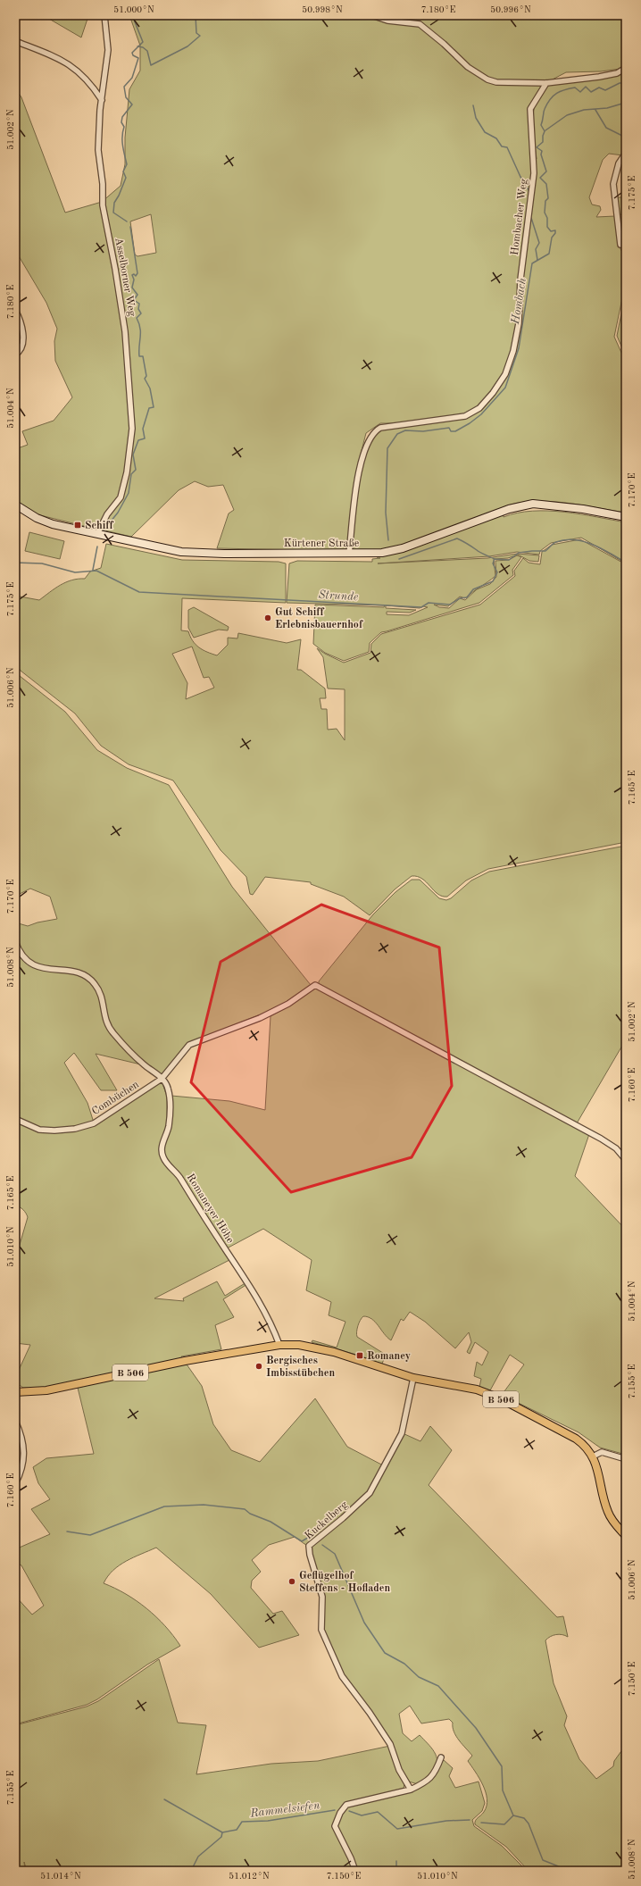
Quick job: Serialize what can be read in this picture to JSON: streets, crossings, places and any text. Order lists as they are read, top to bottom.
{
  "streets": {
    "main road": ["Kürtener Straße", "B 506"],
    "street": [
      "Hombacher Weg",
      "Asselborner Weg",
      "Combüchen",
      "Romaneyer Höhe",
      "Kuckelberg"
    ]
  },
  "crossings": [
    ["Hombacher Weg", "Kürtener Straße"],
    ["Asselborner Weg", "Kürtener Straße"],
    ["Combüchen", "Romaneyer Höhe"],
    ["Romaneyer Höhe", "B 506"],
    ["B 506", "Kuckelberg"]
  ],
  "water": ["Hombach", "Strunde", "Rammelsiefen"],
  "places": {
    "transit": ["Schiff", "Romaney"],
    "other": ["Gut Schiff Erlebnisbauernhof", "Bergisches Imbisstübchen", "Geflügelhof Steffens - Hofladen"]
  },
  "coordinates": [
    "51.000°N",
    "50.998°N",
    "7.180°E",
    "50.996°N",
    "51.002°N",
    "7.175°E",
    "51.004°N",
    "7.170°E",
    "51.006°N",
    "7.165°E",
    "51.008°N",
    "7.160°E",
    "51.010°N",
    "7.155°E",
    "7.150°E",
    "51.014°N",
    "51.012°N"
  ]
}
